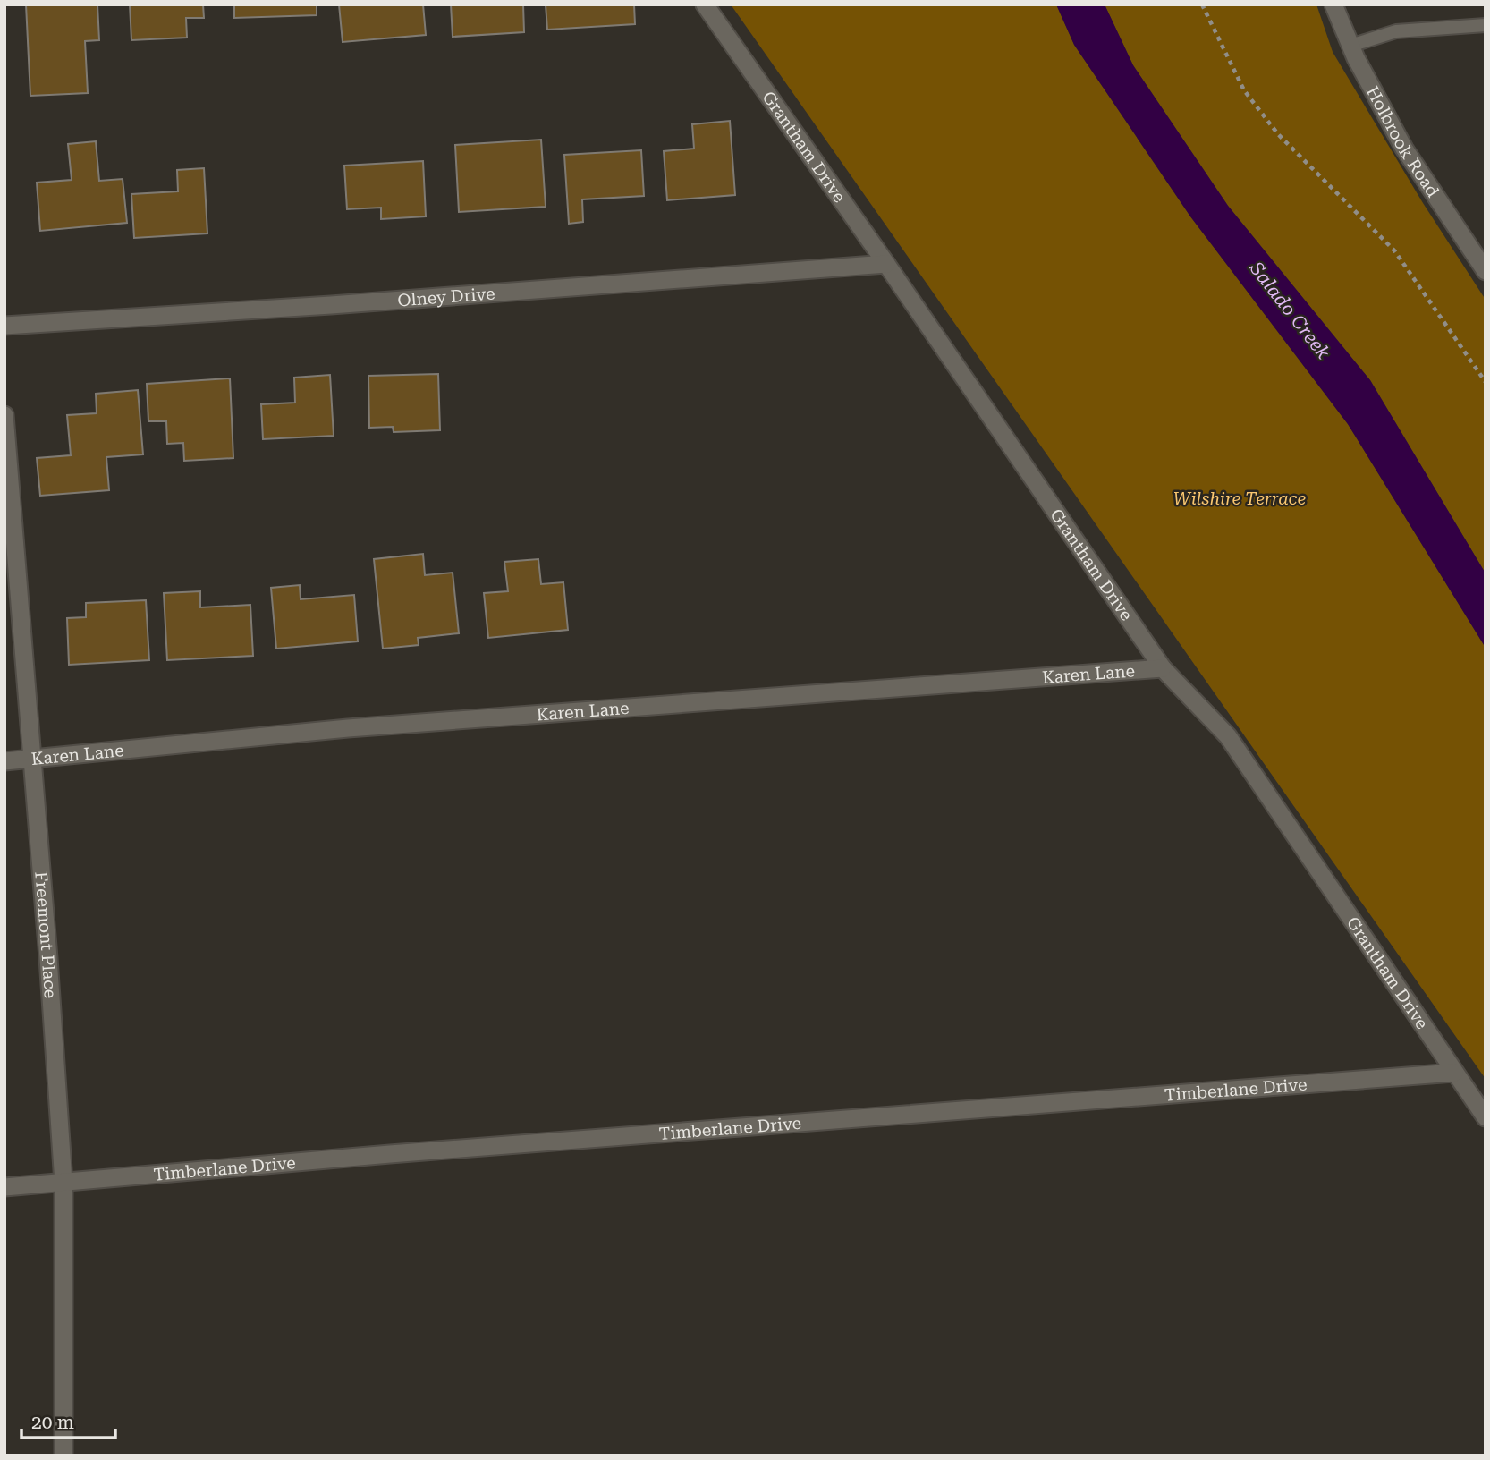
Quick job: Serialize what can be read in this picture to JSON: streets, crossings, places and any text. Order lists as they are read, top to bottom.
{
  "streets": {
    "street": [
      "Holbrook Road",
      "Grantham Drive",
      "Olney Drive",
      "Karen Lane",
      "Freemont Place",
      "Timberlane Drive"
    ]
  },
  "crossings": [
    ["Grantham Drive", "Olney Drive"],
    ["Grantham Drive", "Karen Lane"],
    ["Grantham Drive", "Timberlane Drive"],
    ["Karen Lane", "Freemont Place"],
    ["Freemont Place", "Timberlane Drive"]
  ],
  "water": ["Salado Creek"],
  "parks": ["Wilshire Terrace"],
  "scale_bar": "20 m"
}
